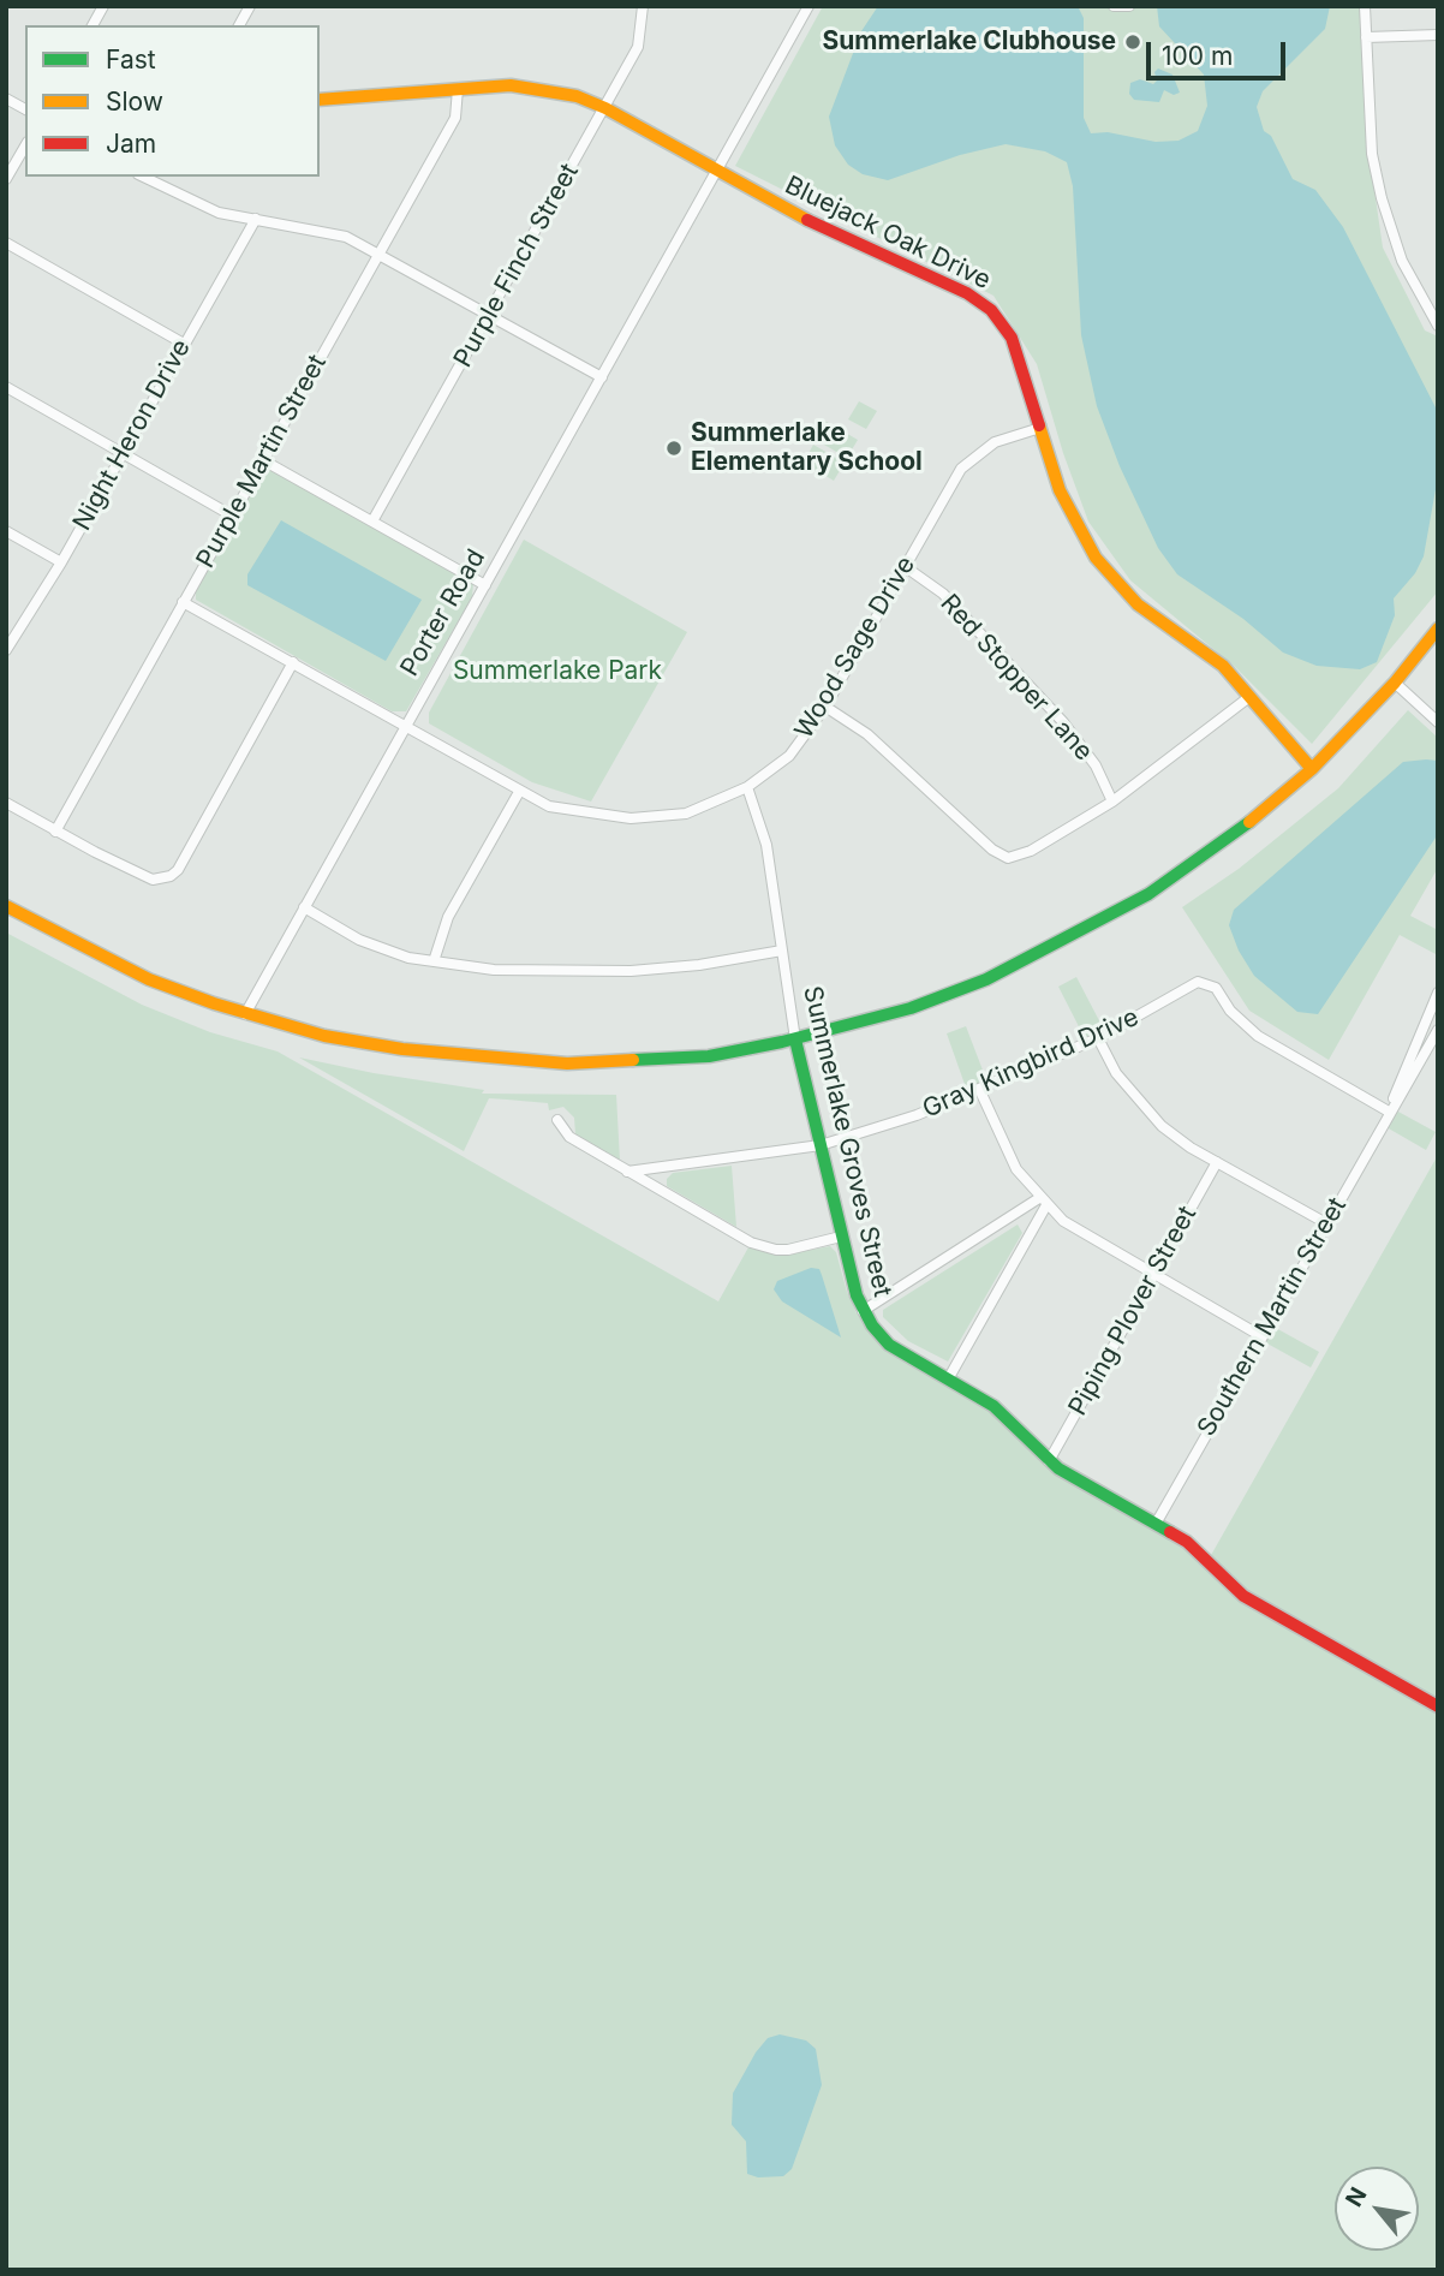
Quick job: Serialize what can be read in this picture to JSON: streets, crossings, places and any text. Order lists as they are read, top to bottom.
{
  "streets": {
    "street": [
      "Bluejack Oak Drive",
      "Purple Finch Street",
      "Night Heron Drive",
      "Purple Martin Street",
      "Porter Road",
      "Wood Sage Drive",
      "Red Stopper Lane",
      "Gray Kingbird Drive",
      "Summerlake Groves Street",
      "Piping Plover Street",
      "Southern Martin Street"
    ]
  },
  "crossings": [
    ["Bluejack Oak Drive", "Purple Finch Street"],
    ["Bluejack Oak Drive", "Purple Martin Street"],
    ["Bluejack Oak Drive", "Porter Road"],
    ["Bluejack Oak Drive", "Wood Sage Drive"],
    ["Purple Martin Street", "Wood Sage Drive"],
    ["Porter Road", "Wood Sage Drive"],
    ["Wood Sage Drive", "Red Stopper Lane"],
    ["Wood Sage Drive", "Summerlake Groves Street"],
    ["Gray Kingbird Drive", "Summerlake Groves Street"],
    ["Gray Kingbird Drive", "Southern Martin Street"],
    ["Summerlake Groves Street", "Piping Plover Street"],
    ["Summerlake Groves Street", "Southern Martin Street"]
  ],
  "parks": ["Summerlake Park"],
  "places": ["Summerlake Clubhouse", "Summerlake Elementary School"],
  "legend": ["Fast", "Slow", "Jam"],
  "scale_bar": "100 m",
  "north": "top left"
}
